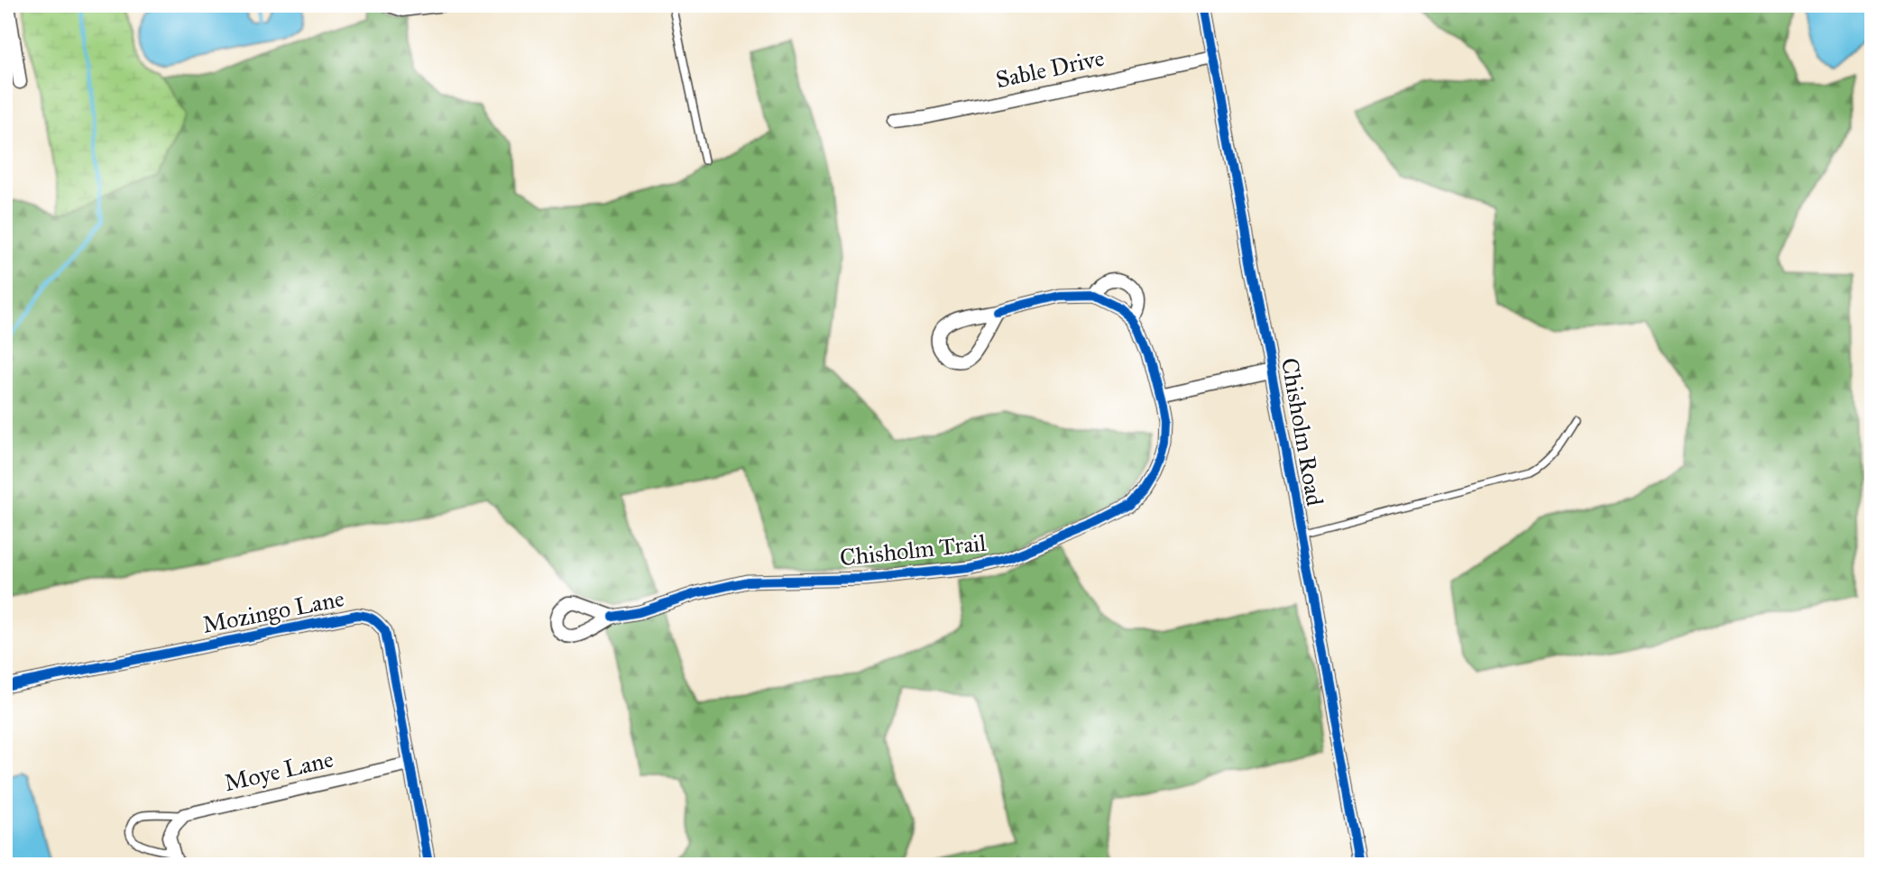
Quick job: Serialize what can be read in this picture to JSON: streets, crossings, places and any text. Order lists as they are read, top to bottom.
{
  "streets": {
    "street": [
      "Sable Drive",
      "Chisholm Road",
      "Chisholm Trail",
      "Mozingo Lane",
      "Moye Lane"
    ]
  },
  "crossings": [
    ["Sable Drive", "Chisholm Road"],
    ["Mozingo Lane", "Moye Lane"]
  ]
}
